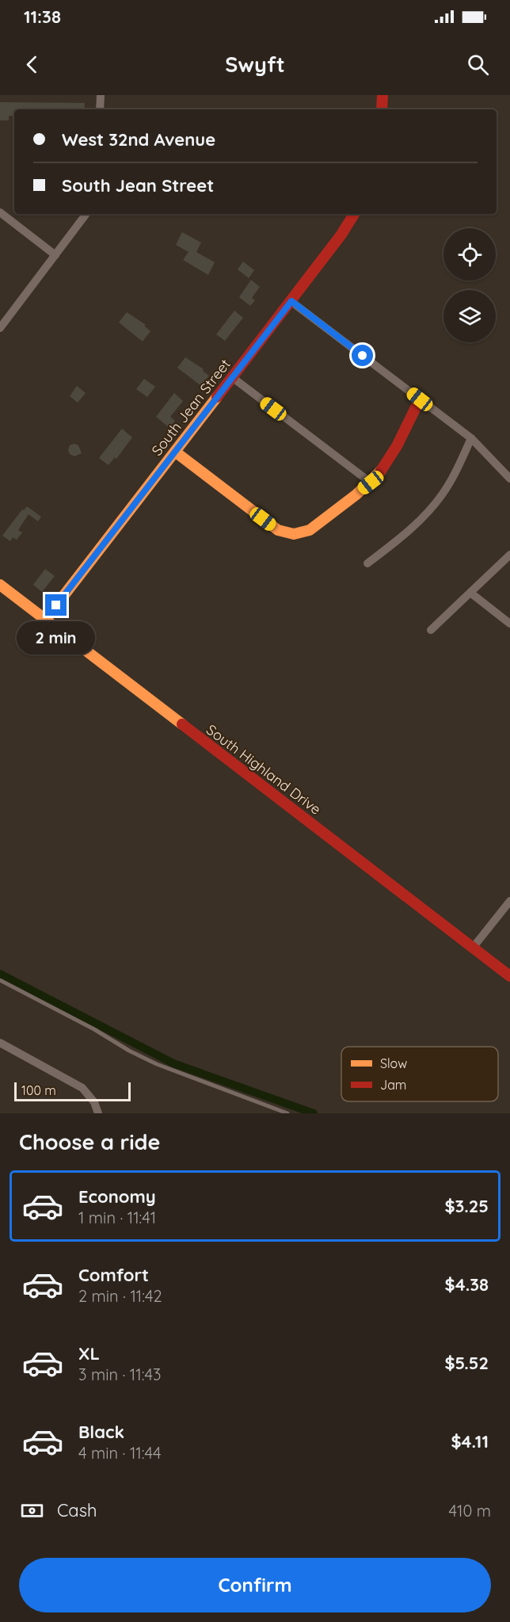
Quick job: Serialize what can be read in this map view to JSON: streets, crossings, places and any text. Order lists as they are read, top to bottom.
{
  "streets": {
    "street": ["South Jean Street", "South Highland Drive"]
  },
  "crossings": [
    ["South Jean Street", "South Highland Drive"]
  ],
  "legend": ["Slow", "Jam"],
  "scale_bar": "100 m",
  "page": {
    "status": "11:38",
    "header": "Swyft",
    "banner": ["West 32nd Avenue", "South Jean Street"],
    "bubble": "2 min",
    "scale": "100 m",
    "heading": "Choose a ride",
    "list": [
      {
        "name": "Economy",
        "note": "1 min · 11:41",
        "value": "$3.25"
      },
      {
        "name": "Comfort",
        "note": "2 min · 11:42",
        "value": "$4.38"
      },
      {
        "name": "XL",
        "note": "3 min · 11:43",
        "value": "$5.52"
      },
      {
        "name": "Black",
        "note": "4 min · 11:44",
        "value": "$4.11"
      }
    ],
    "pay": ["Cash", "410 m"],
    "buttons": "Confirm"
  }
}
